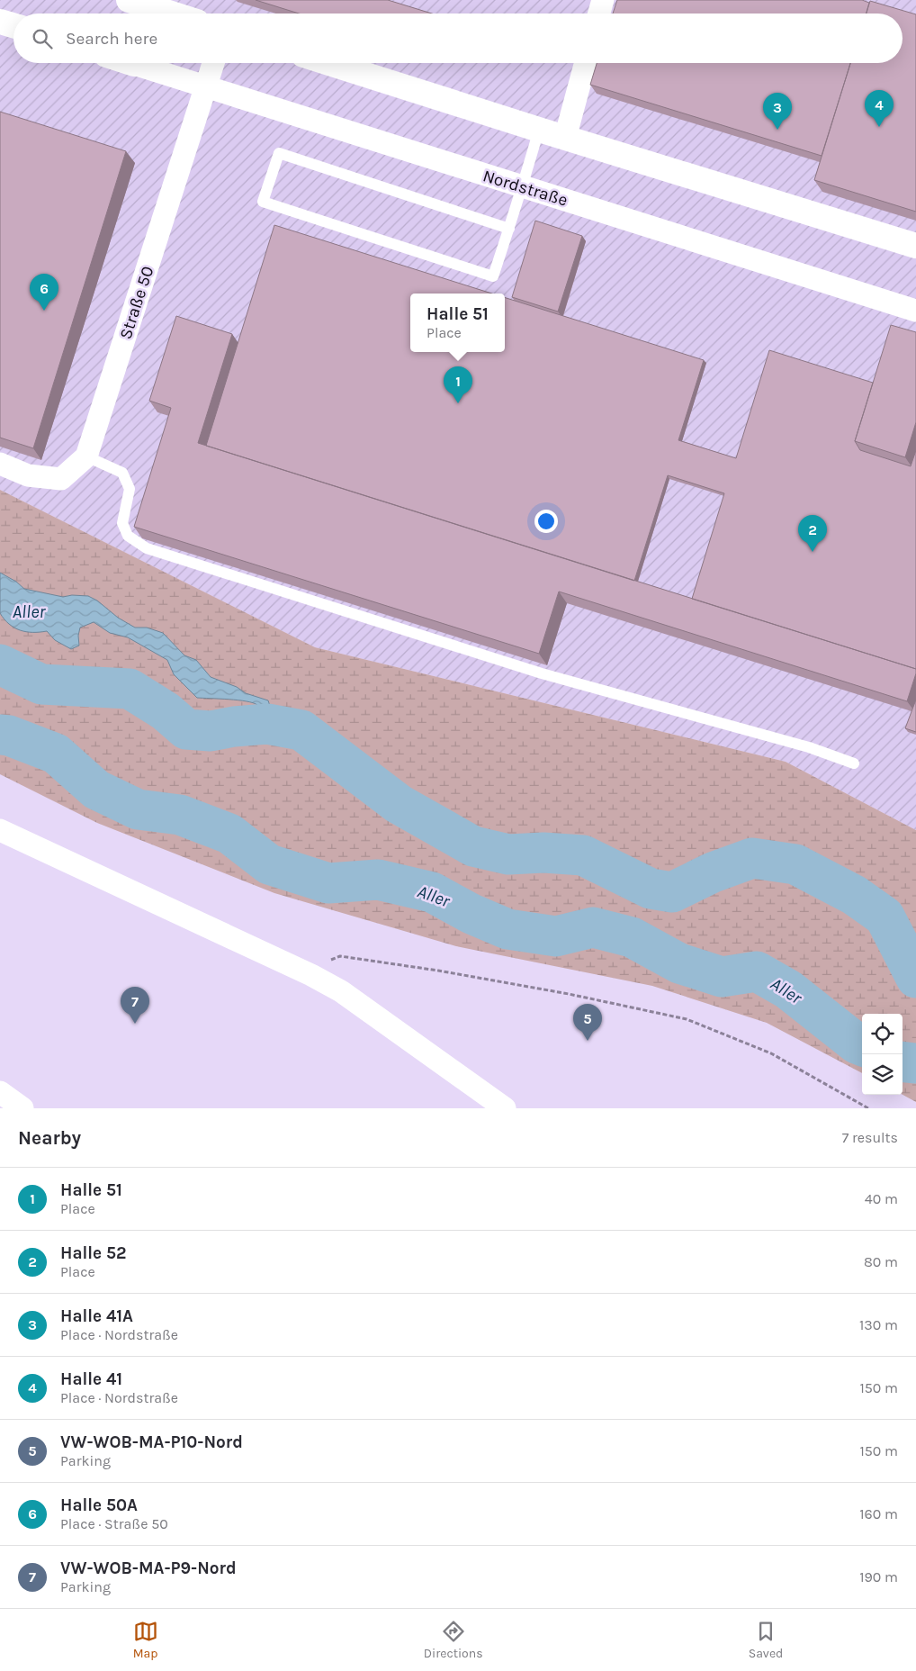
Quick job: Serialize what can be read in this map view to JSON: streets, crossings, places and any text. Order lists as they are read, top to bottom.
{
  "streets": {
    "street": ["Nordstraße", "Straße 50"]
  },
  "crossings": [
    ["Nordstraße", "Straße 50"]
  ],
  "water": ["Aller"],
  "page": {
    "search": "Search here",
    "pins": [
      "4",
      "3",
      "6",
      "1",
      "2",
      "7",
      "5"
    ],
    "popup": ["Halle 51", "Place"],
    "heading": ["Nearby", "7 results"],
    "list": [
      {
        "mark": "1",
        "name": "Halle 51",
        "note": "Place",
        "value": "40 m"
      },
      {
        "mark": "2",
        "name": "Halle 52",
        "note": "Place",
        "value": "80 m"
      },
      {
        "mark": "3",
        "name": "Halle 41A",
        "note": "Place · Nordstraße",
        "value": "130 m"
      },
      {
        "mark": "4",
        "name": "Halle 41",
        "note": "Place · Nordstraße",
        "value": "150 m"
      },
      {
        "mark": "5",
        "name": "VW-WOB-MA-P10-Nord",
        "note": "Parking",
        "value": "150 m"
      },
      {
        "mark": "6",
        "name": "Halle 50A",
        "note": "Place · Straße 50",
        "value": "160 m"
      },
      {
        "mark": "7",
        "name": "VW-WOB-MA-P9-Nord",
        "note": "Parking",
        "value": "190 m"
      }
    ],
    "nav": ["Map", "Directions", "Saved"]
  }
}
